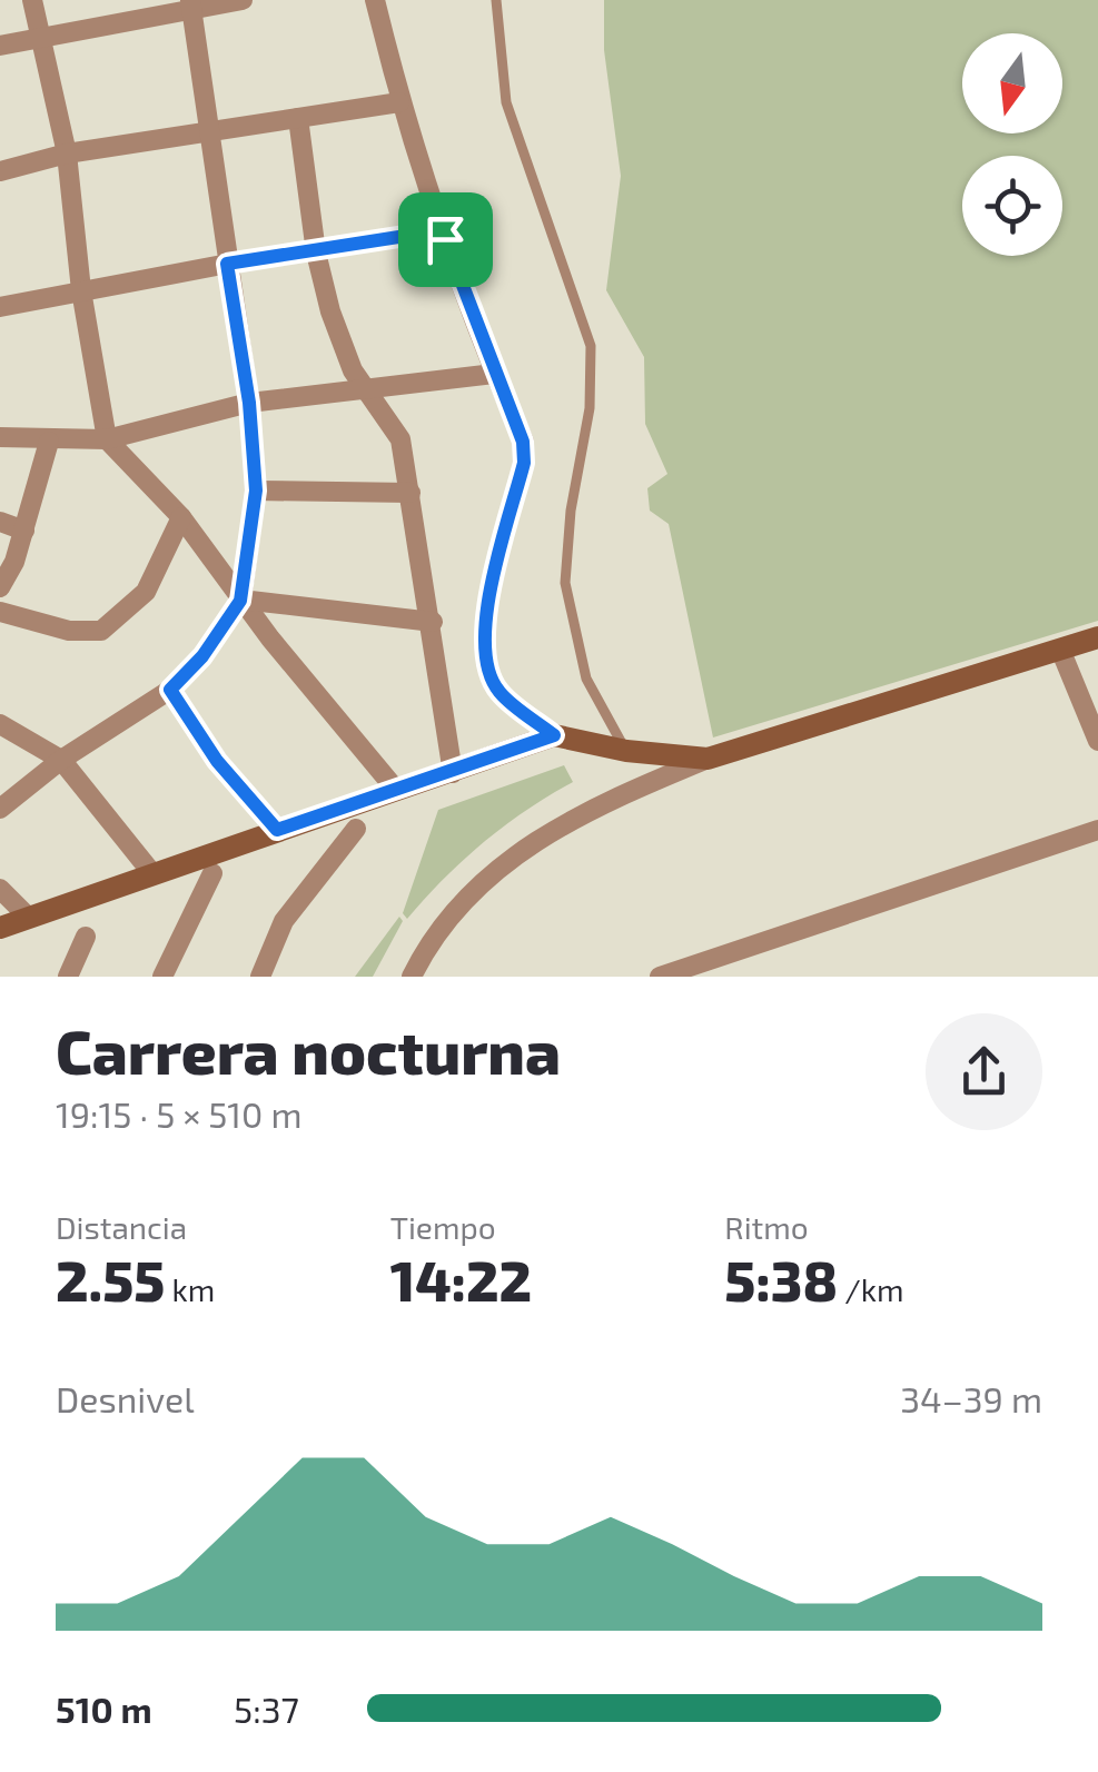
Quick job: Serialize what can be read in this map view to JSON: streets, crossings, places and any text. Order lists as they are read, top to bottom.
{
  "north": "bottom",
  "page": {
    "heading": ["Carrera nocturna", "19:15 · 5 × 510 m"],
    "stats": [
      ["Distancia", "2.55 km"],
      ["Tiempo", "14:22"],
      ["Ritmo", "5:38 /km"]
    ],
    "chart": ["Desnivel", "34–39 m"],
    "list": [
      {
        "name": "510 m",
        "note": "5:37"
      }
    ]
  }
}
